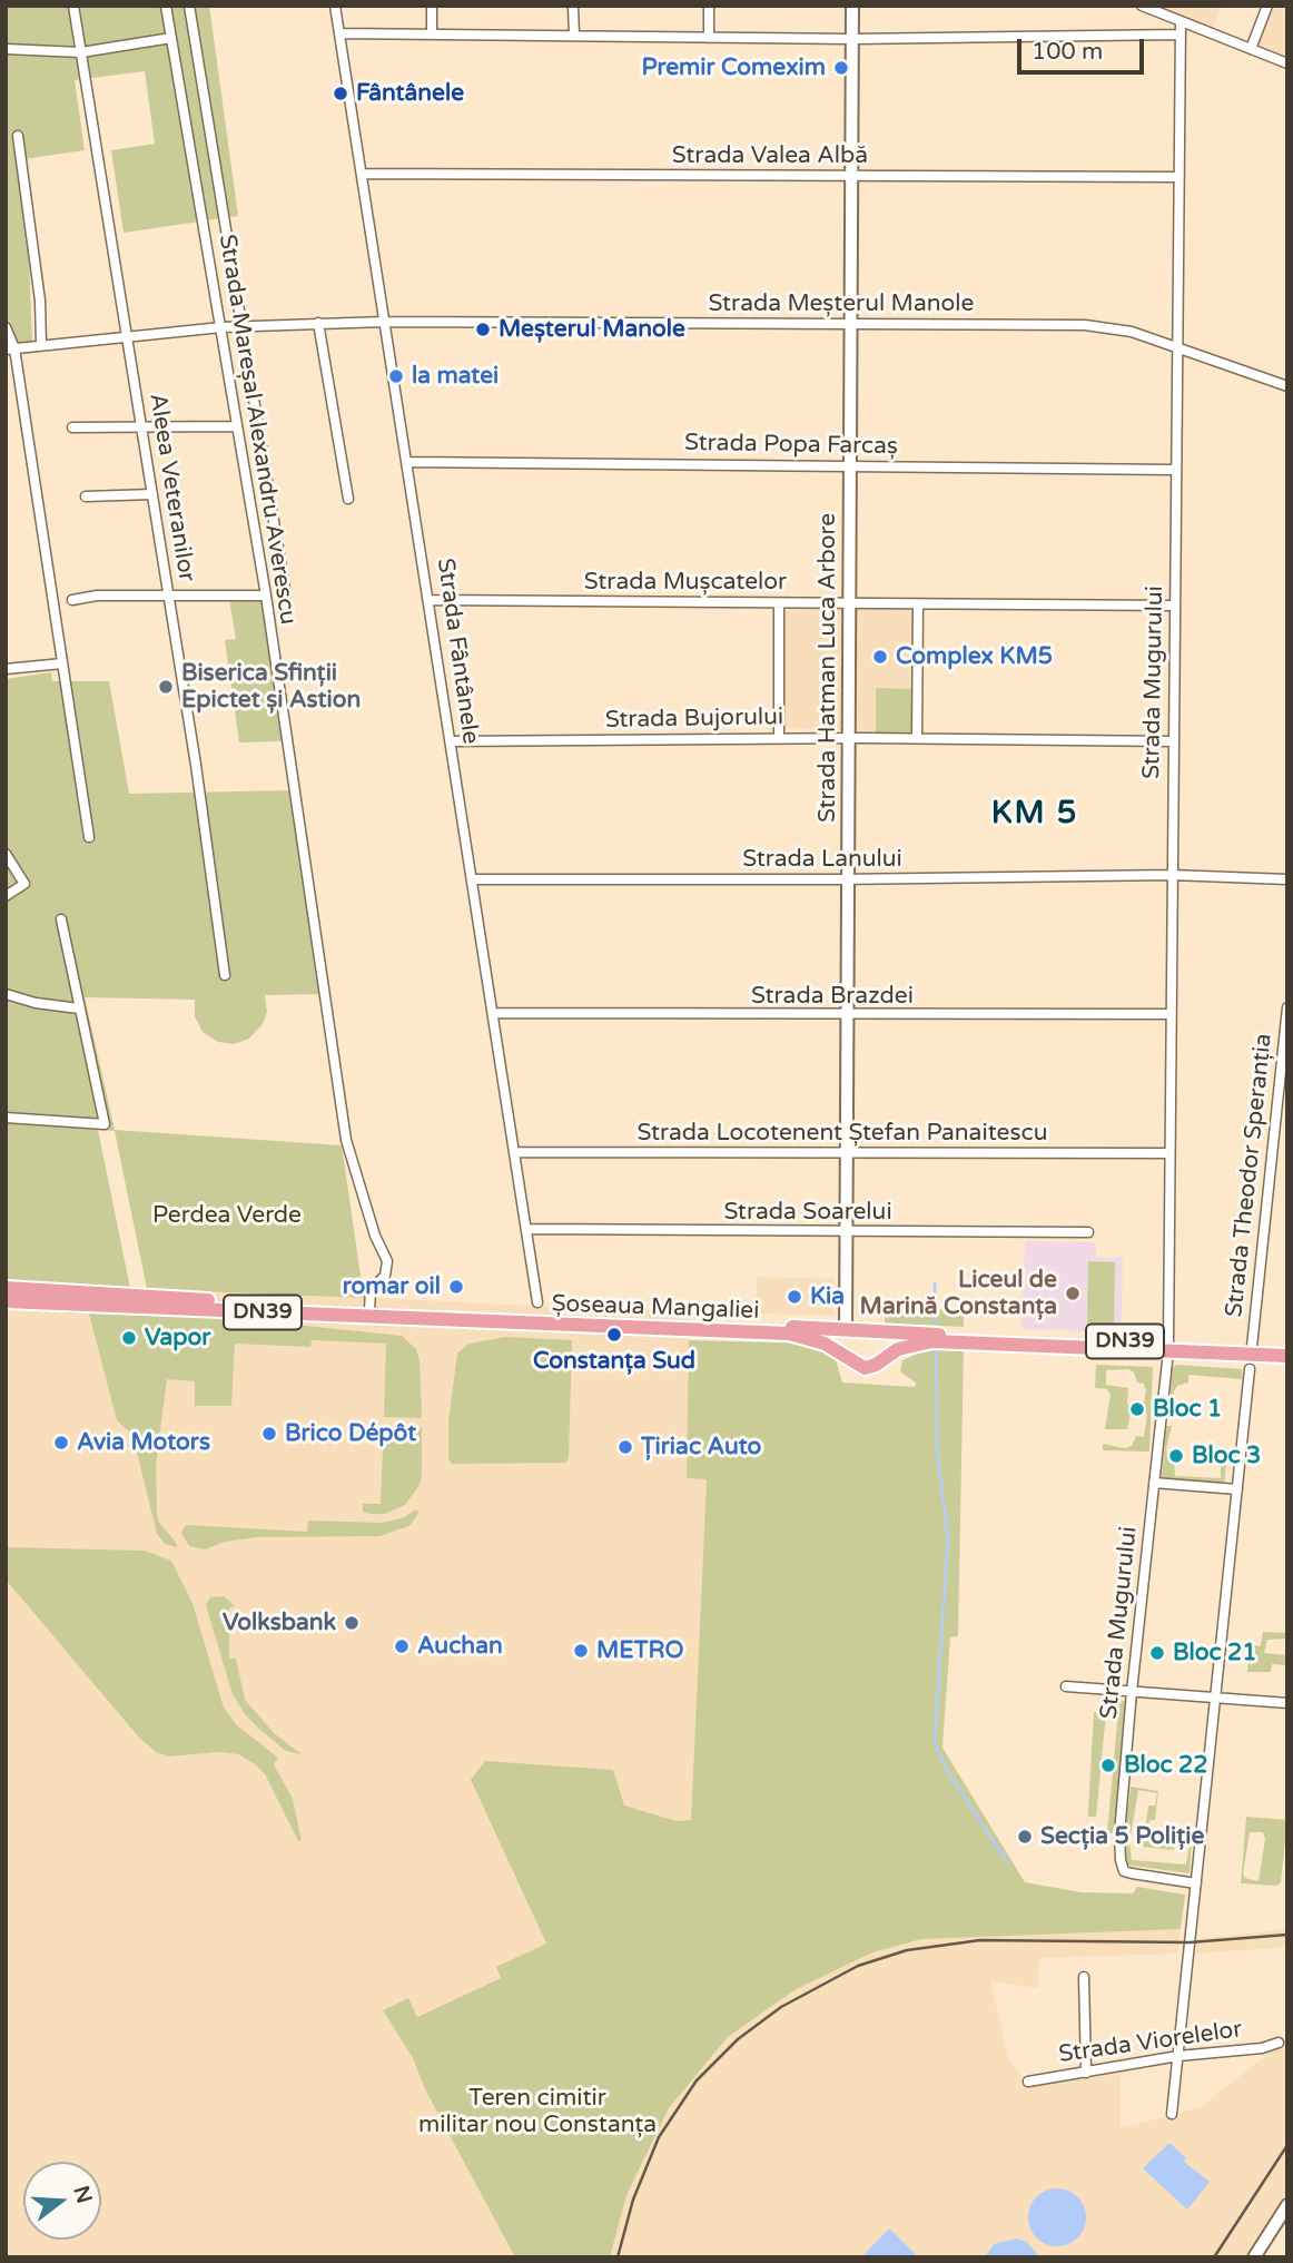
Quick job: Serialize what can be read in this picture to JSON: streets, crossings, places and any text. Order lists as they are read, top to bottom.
{
  "streets": {
    "main road": ["Șoseaua Mangaliei", "DN39"],
    "street": [
      "Strada Valea Albă",
      "Strada Meșterul Manole",
      "Strada Mareșal Alexandru Averescu",
      "Strada Popa Farcaș",
      "Aleea Veteranilor",
      "Strada Mușcatelor",
      "Strada Fântânele",
      "Strada Hatman Luca Arbore",
      "Strada Mugurului",
      "Strada Bujorului",
      "Strada Lanului",
      "Strada Brazdei",
      "Strada Locotenent Ștefan Panaitescu",
      "Strada Theodor Speranția",
      "Strada Soarelui",
      "Strada Viorelelor"
    ]
  },
  "crossings": [
    ["Strada Valea Albă", "Strada Fântânele"],
    ["Strada Valea Albă", "Strada Hatman Luca Arbore"],
    ["Strada Valea Albă", "Strada Mugurului"],
    ["Strada Meșterul Manole", "Strada Mareșal Alexandru Averescu"],
    ["Strada Meșterul Manole", "Aleea Veteranilor"],
    ["Strada Meșterul Manole", "Strada Fântânele"],
    ["Strada Meșterul Manole", "Strada Hatman Luca Arbore"],
    ["Strada Meșterul Manole", "Strada Mugurului"],
    ["Strada Mareșal Alexandru Averescu", "Șoseaua Mangaliei"],
    ["Strada Popa Farcaș", "Strada Fântânele"],
    ["Strada Popa Farcaș", "Strada Hatman Luca Arbore"],
    ["Strada Popa Farcaș", "Strada Mugurului"],
    ["Strada Mușcatelor", "Strada Fântânele"],
    ["Strada Mușcatelor", "Strada Hatman Luca Arbore"],
    ["Strada Mușcatelor", "Strada Mugurului"],
    ["Strada Fântânele", "Strada Bujorului"],
    ["Strada Fântânele", "Strada Lanului"],
    ["Strada Fântânele", "Strada Brazdei"],
    ["Strada Fântânele", "Strada Locotenent Ștefan Panaitescu"],
    ["Strada Fântânele", "Strada Soarelui"],
    ["Strada Hatman Luca Arbore", "Strada Bujorului"],
    ["Strada Hatman Luca Arbore", "Strada Lanului"],
    ["Strada Hatman Luca Arbore", "Strada Brazdei"],
    ["Strada Hatman Luca Arbore", "Strada Locotenent Ștefan Panaitescu"],
    ["Strada Hatman Luca Arbore", "Strada Soarelui"],
    ["Strada Hatman Luca Arbore", "Șoseaua Mangaliei"],
    ["Strada Mugurului", "Strada Bujorului"],
    ["Strada Mugurului", "Strada Lanului"],
    ["Strada Mugurului", "Strada Brazdei"],
    ["Strada Mugurului", "Strada Locotenent Ștefan Panaitescu"],
    ["Strada Mugurului", "Șoseaua Mangaliei"],
    ["Strada Theodor Speranția", "Șoseaua Mangaliei"]
  ],
  "districts": ["KM 5"],
  "parks": ["Perdea Verde", "Teren cimitir militar nou Constanța"],
  "places": [
    "Premir Comexim",
    "Fântânele",
    "Meșterul Manole",
    "la matei",
    "Complex KM5",
    "Biserica Sfinții Epictet și Astion",
    "romar oil",
    "Liceul de Marină Constanța",
    "Kia",
    "Constanța Sud",
    "Vapor",
    "Bloc 1",
    "Brico Dépôt",
    "Avia Motors",
    "Țiriac Auto",
    "Bloc 3",
    "Volksbank",
    "Auchan",
    "METRO",
    "Bloc 21",
    "Bloc 22",
    "Secția 5 Poliție"
  ],
  "scale_bar": "100 m",
  "north": "right"
}
